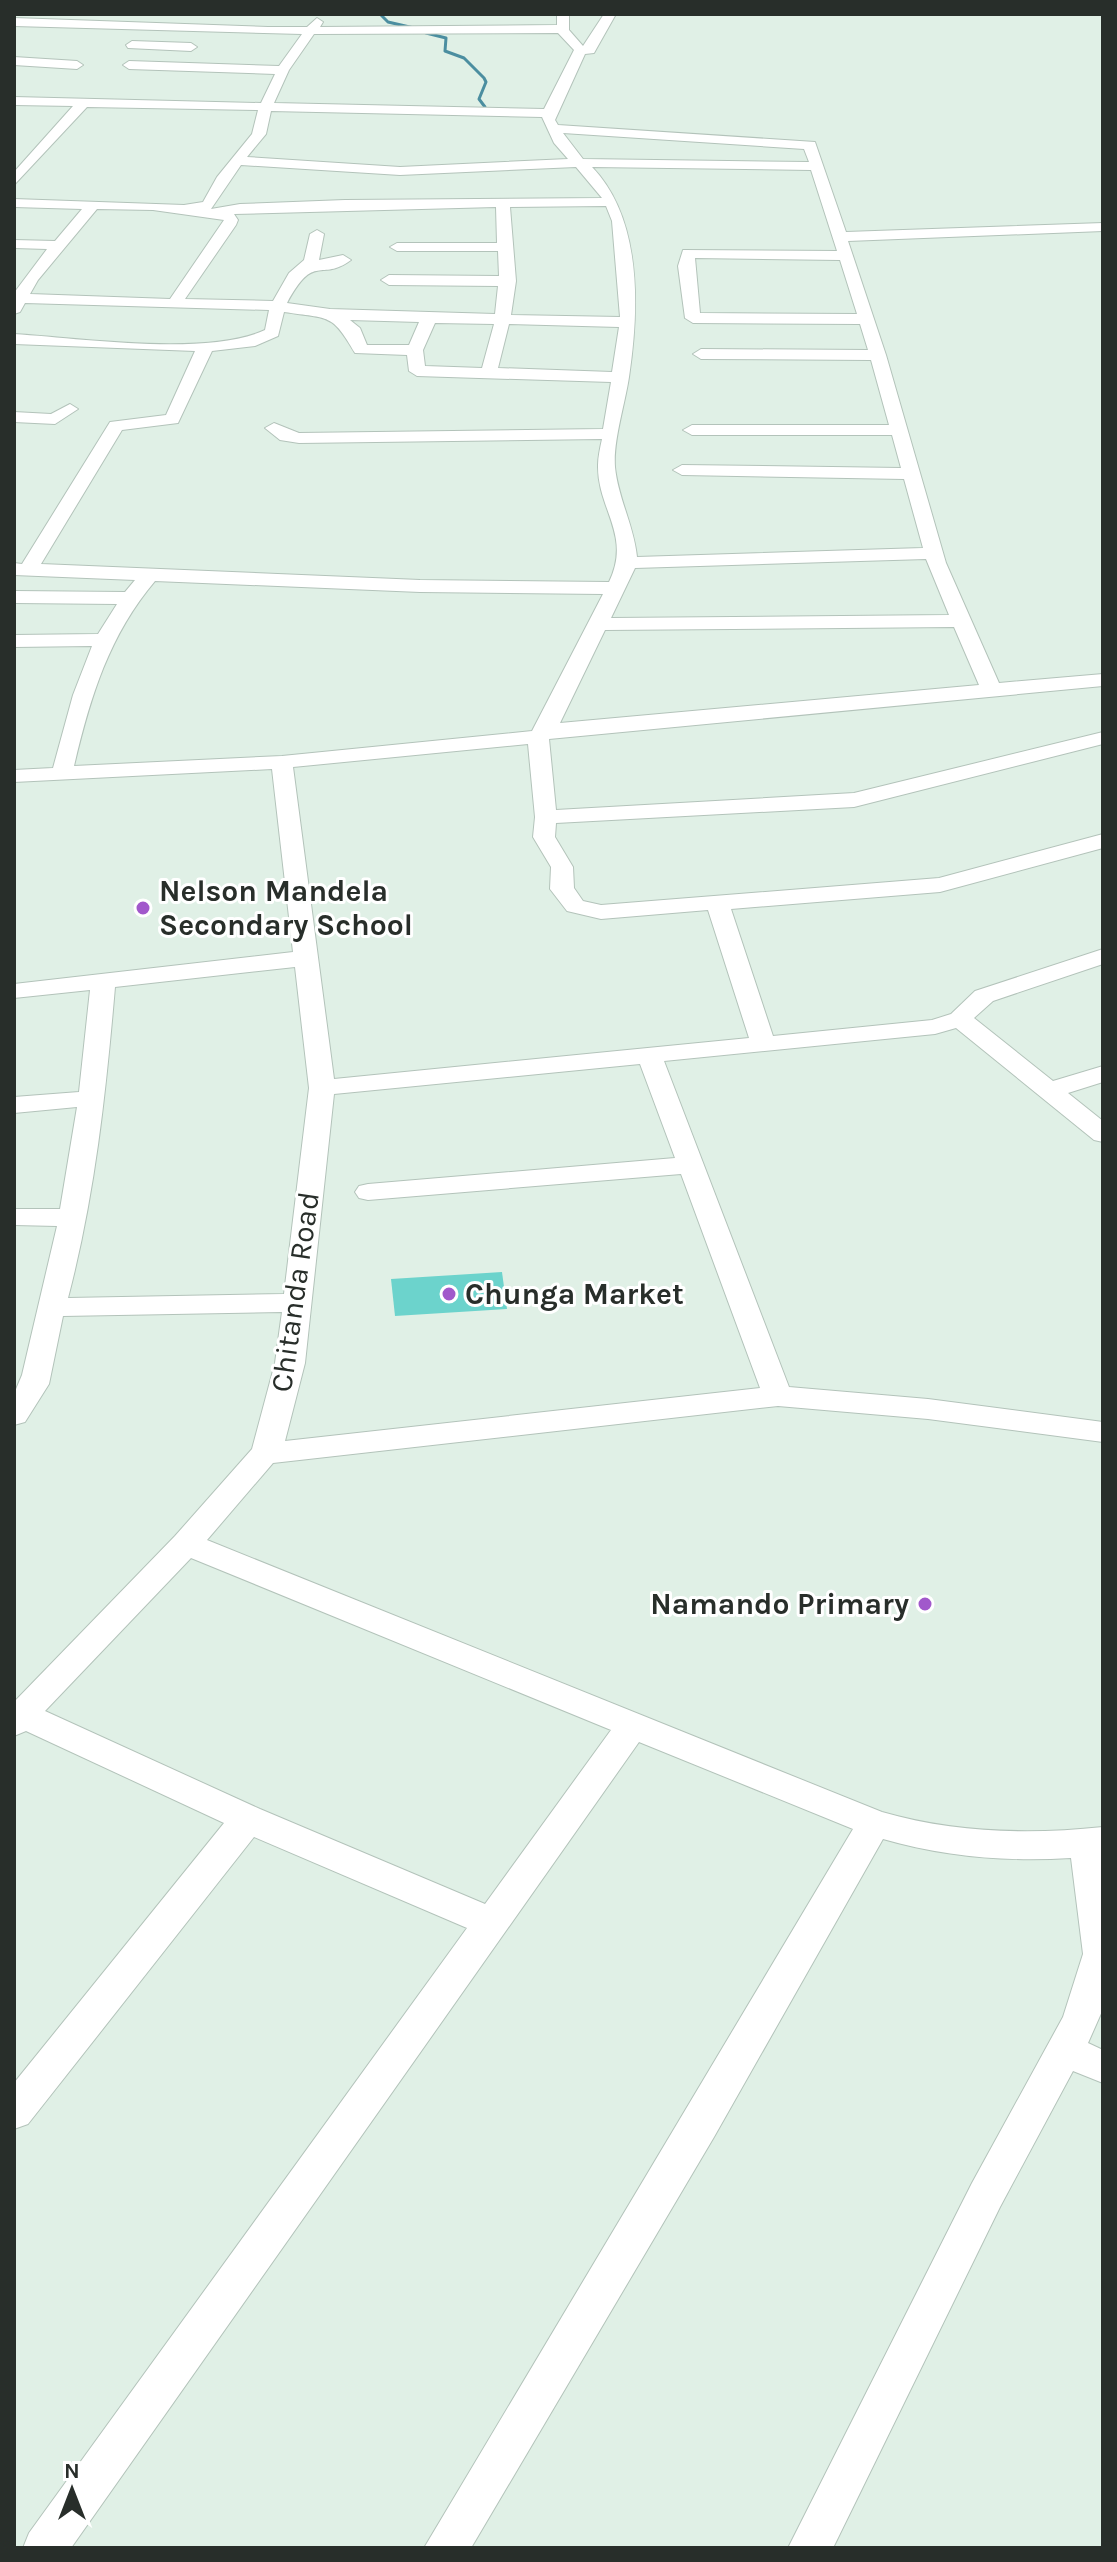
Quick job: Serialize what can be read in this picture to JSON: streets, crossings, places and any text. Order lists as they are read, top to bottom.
{
  "streets": {
    "street": ["Chitanda Road"]
  },
  "places": ["Nelson Mandela Secondary School", "Chunga Market", "Namando Primary"],
  "north": "top"
}
